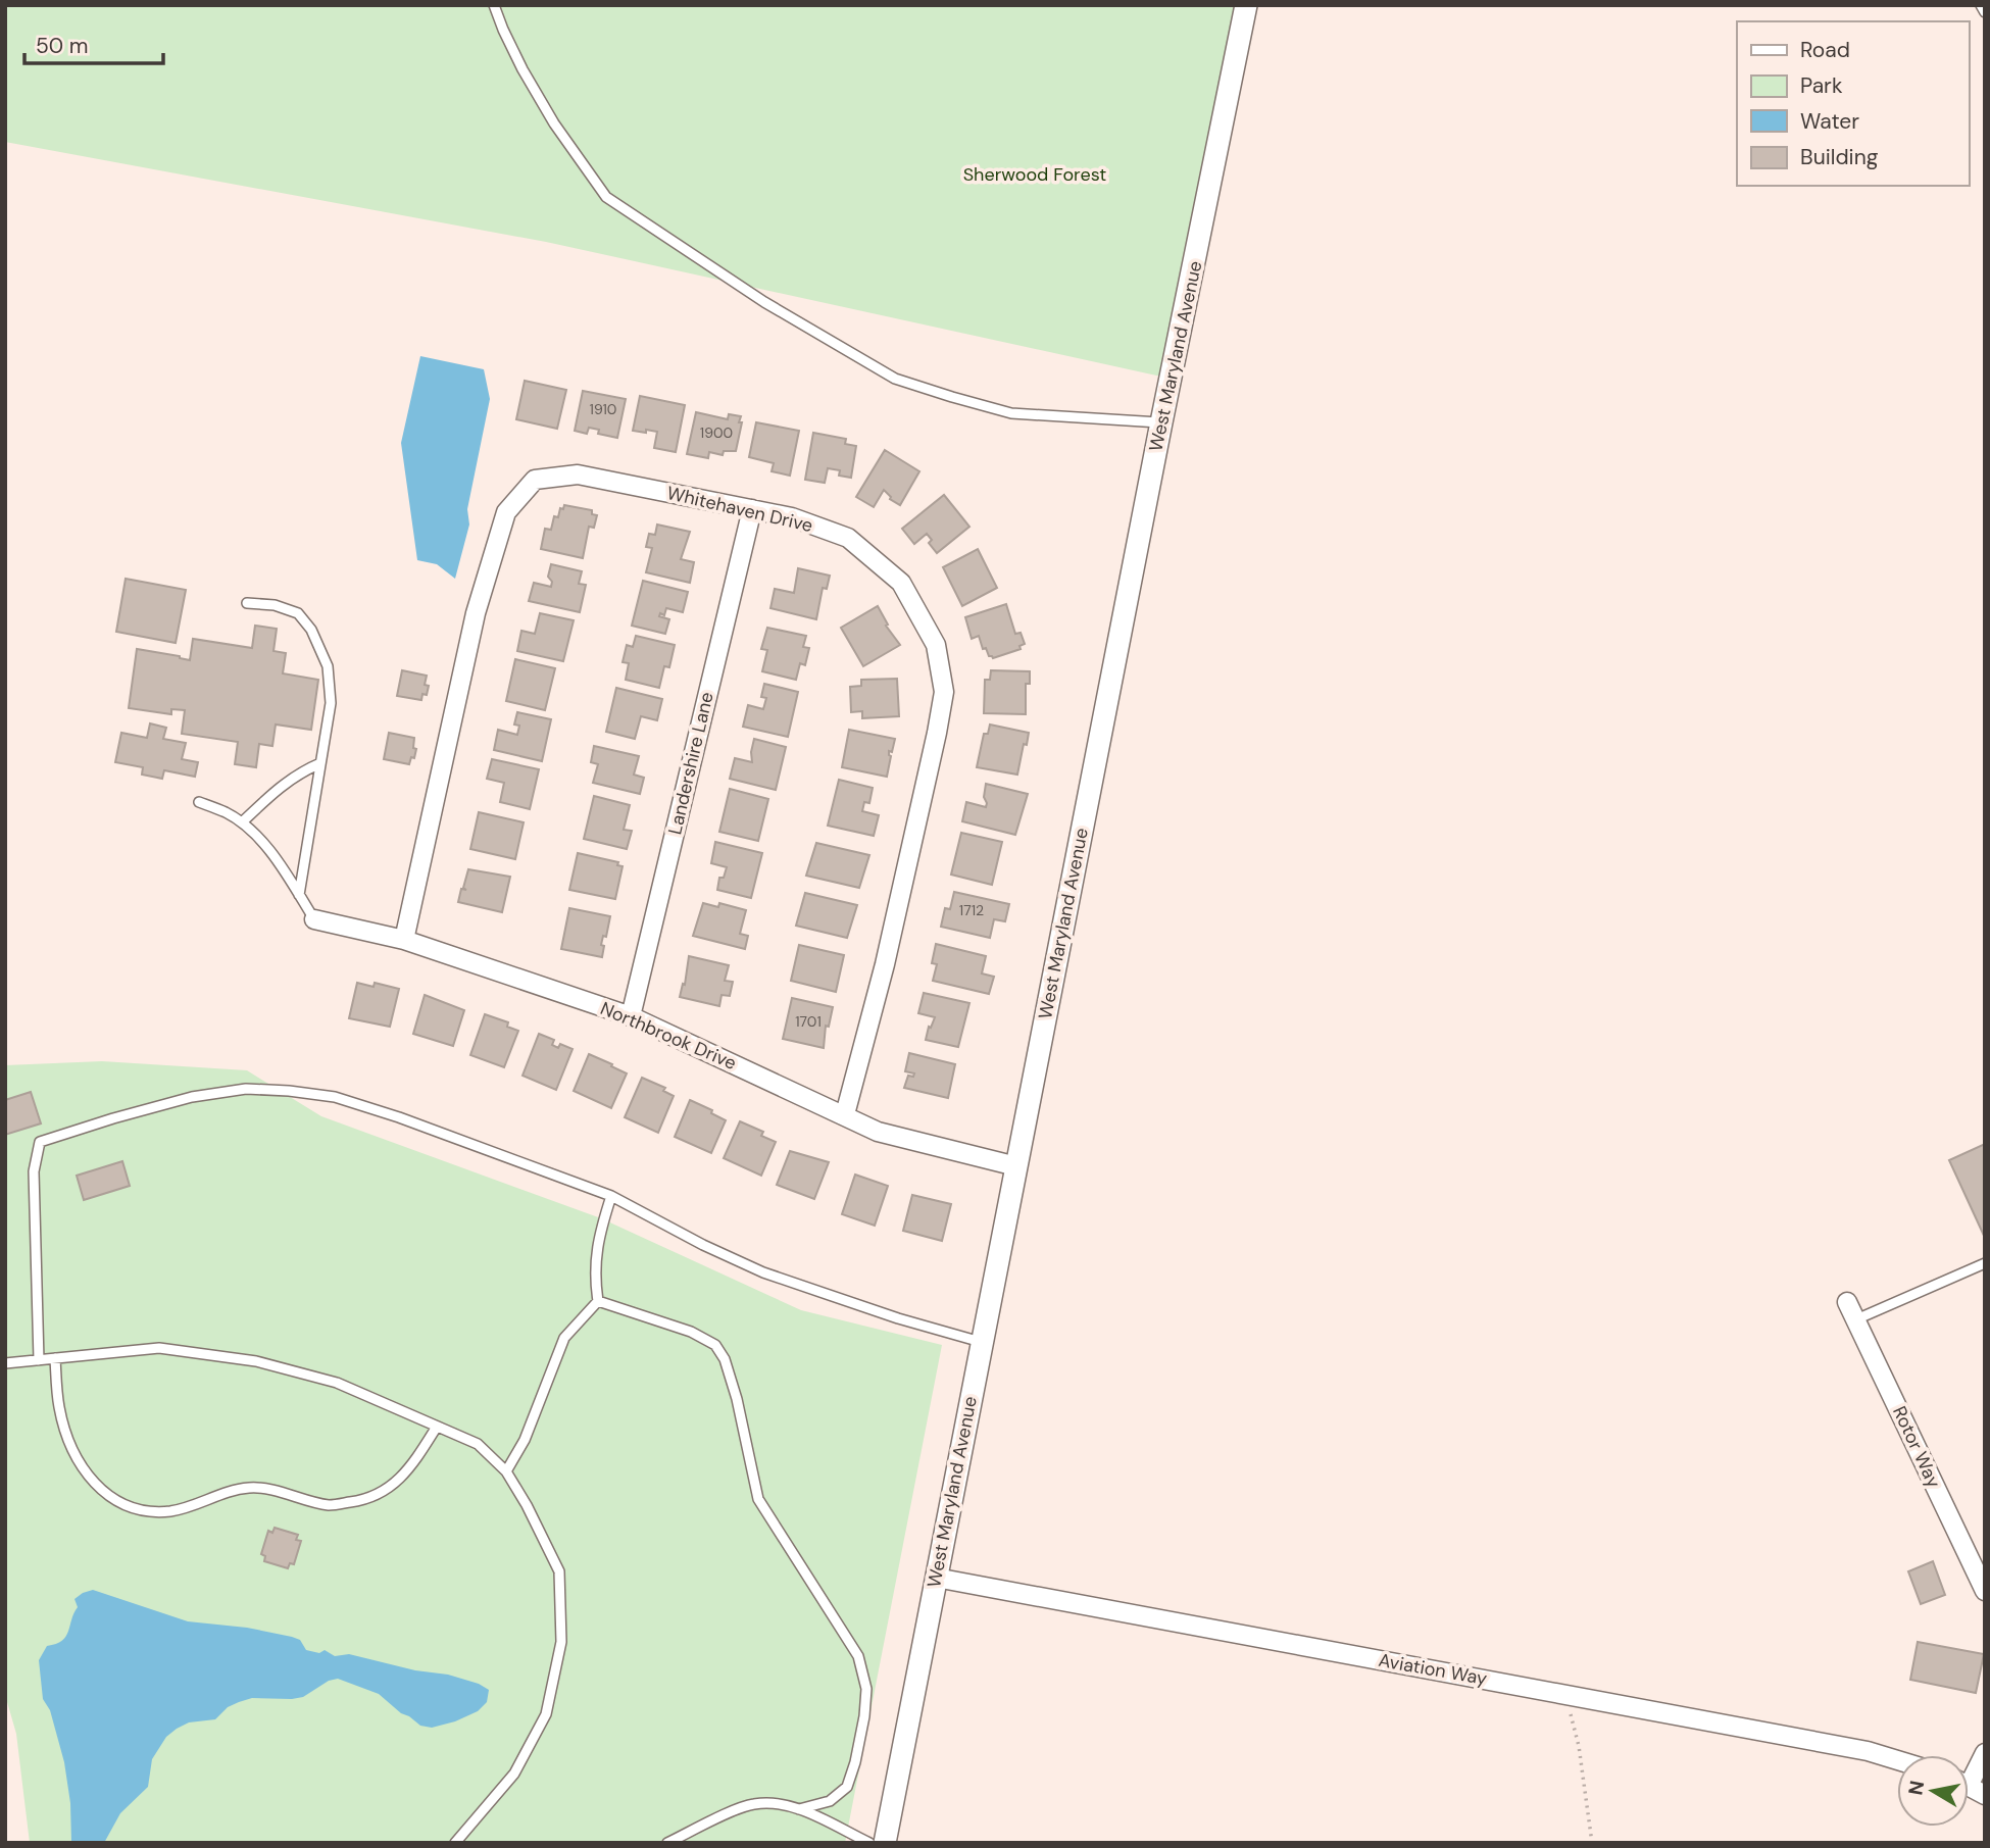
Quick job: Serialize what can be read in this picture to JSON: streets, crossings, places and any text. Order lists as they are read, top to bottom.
{
  "streets": {
    "street": [
      "West Maryland Avenue",
      "Whitehaven Drive",
      "Landershire Lane",
      "Northbrook Drive",
      "Rotor Way",
      "Aviation Way"
    ]
  },
  "crossings": [
    ["West Maryland Avenue", "Northbrook Drive"],
    ["West Maryland Avenue", "Aviation Way"],
    ["Whitehaven Drive", "Landershire Lane"],
    ["Whitehaven Drive", "Northbrook Drive"],
    ["Landershire Lane", "Northbrook Drive"]
  ],
  "parks": ["Sherwood Forest"],
  "house_numbers": [
    "1910",
    "1900",
    "1712",
    "1701"
  ],
  "legend": [
    "Road",
    "Park",
    "Water",
    "Building"
  ],
  "scale_bar": "50 m",
  "north": "left"
}
